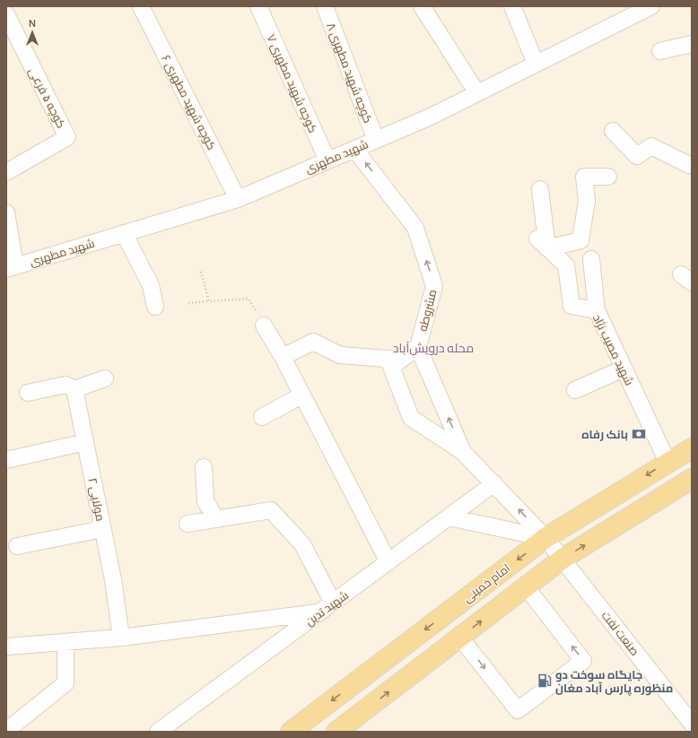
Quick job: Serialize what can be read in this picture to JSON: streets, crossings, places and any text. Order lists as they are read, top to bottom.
{
  "streets": {
    "main road": ["امام خمینی"],
    "street": [
      "کوچه شهید مطهری ۸",
      "کوچه شهید مطهری ۷",
      "کوچه ۵ فرعی",
      "کوچه شهید مطهری ۶",
      "شهید مطهری",
      "مشروطه",
      "شهید مصیب نژاد",
      "مولایی ۲",
      "شهید تدین",
      "صنعت نفت"
    ]
  },
  "crossings": [
    ["کوچه شهید مطهری ۸", "شهید مطهری"],
    ["کوچه شهید مطهری ۷", "شهید مطهری"],
    ["کوچه شهید مطهری ۶", "شهید مطهری"],
    ["شهید مطهری", "مشروطه"],
    ["مشروطه", "امام خمینی"],
    ["مشروطه", "شهید تدین"],
    ["مشروطه", "صنعت نفت"],
    ["شهید مصیب نژاد", "امام خمینی"],
    ["امام خمینی", "صنعت نفت"]
  ],
  "districts": ["محله درویش‌آباد"],
  "places": {
    "bank": ["بانک رفاه"],
    "fuel station": ["جایگاه سوخت دو منظوره پارس آباد مغان"]
  },
  "north": "top"
}
